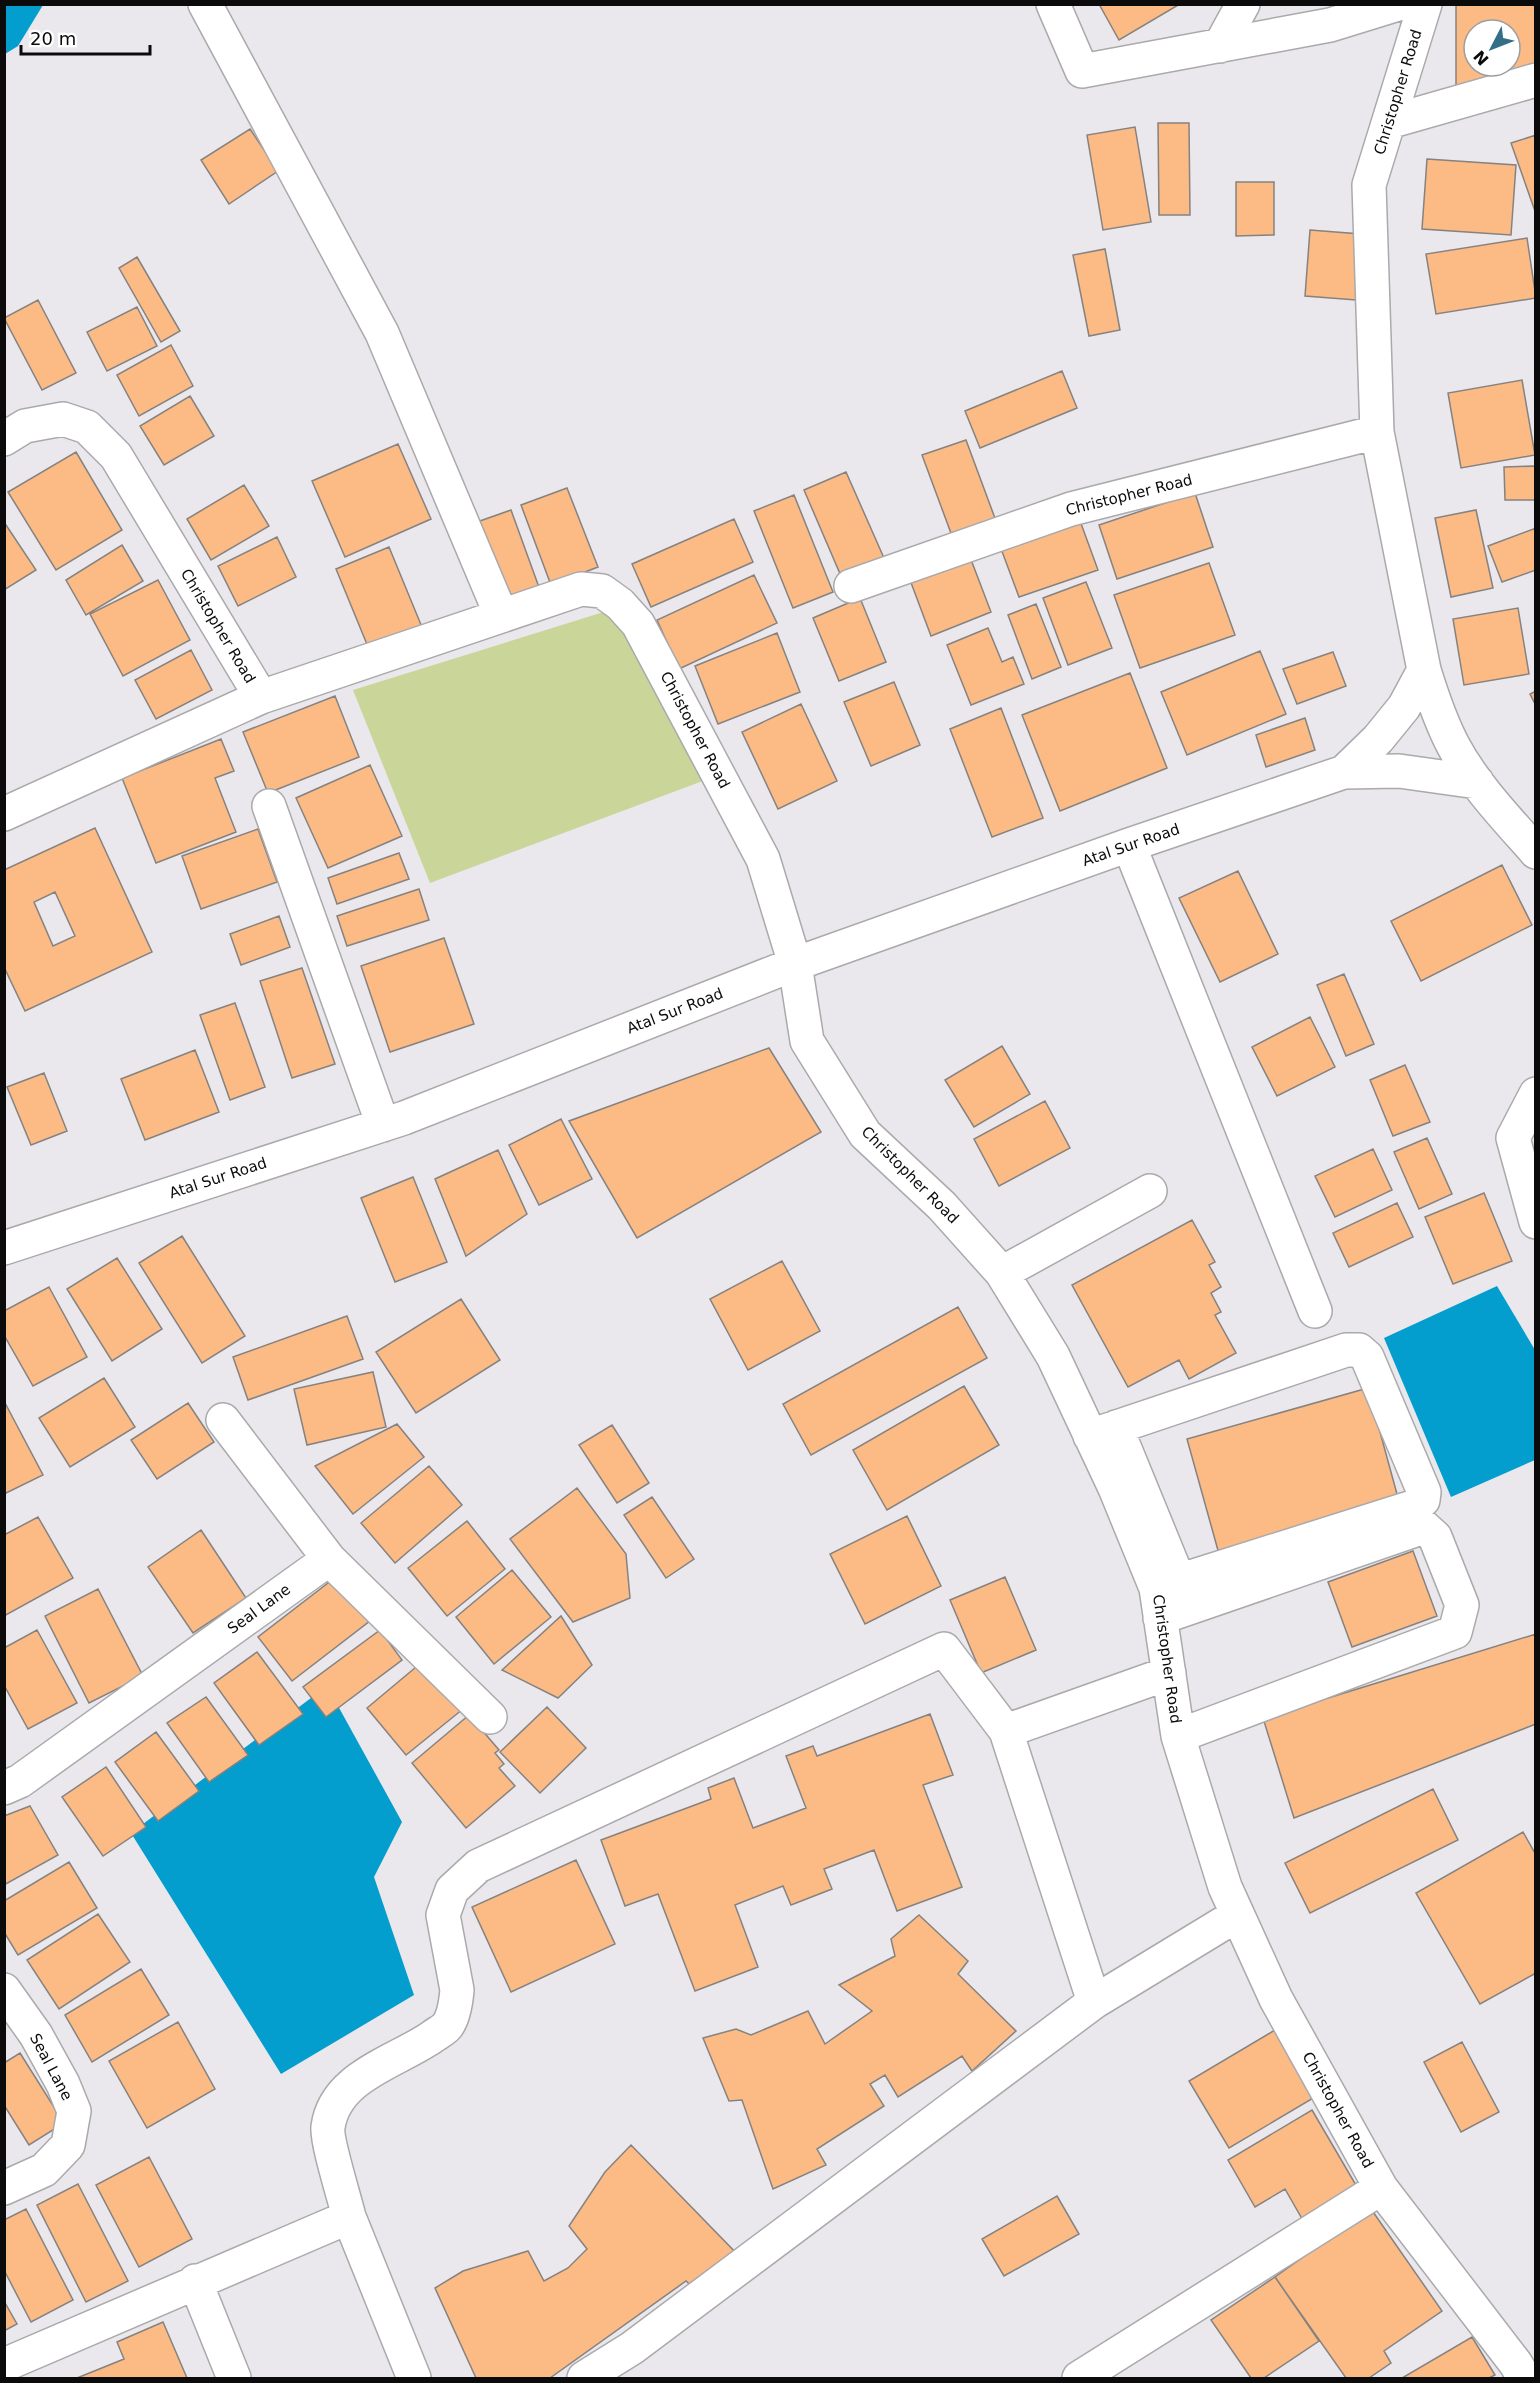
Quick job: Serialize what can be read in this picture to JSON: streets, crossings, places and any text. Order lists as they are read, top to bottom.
{
  "streets": {
    "street": ["Christopher Road", "Atal Sur Road", "Seal Lane"]
  },
  "crossings": [
    ["Christopher Road", "Atal Sur Road"]
  ],
  "scale_bar": "20 m",
  "north": "bottom left"
}
